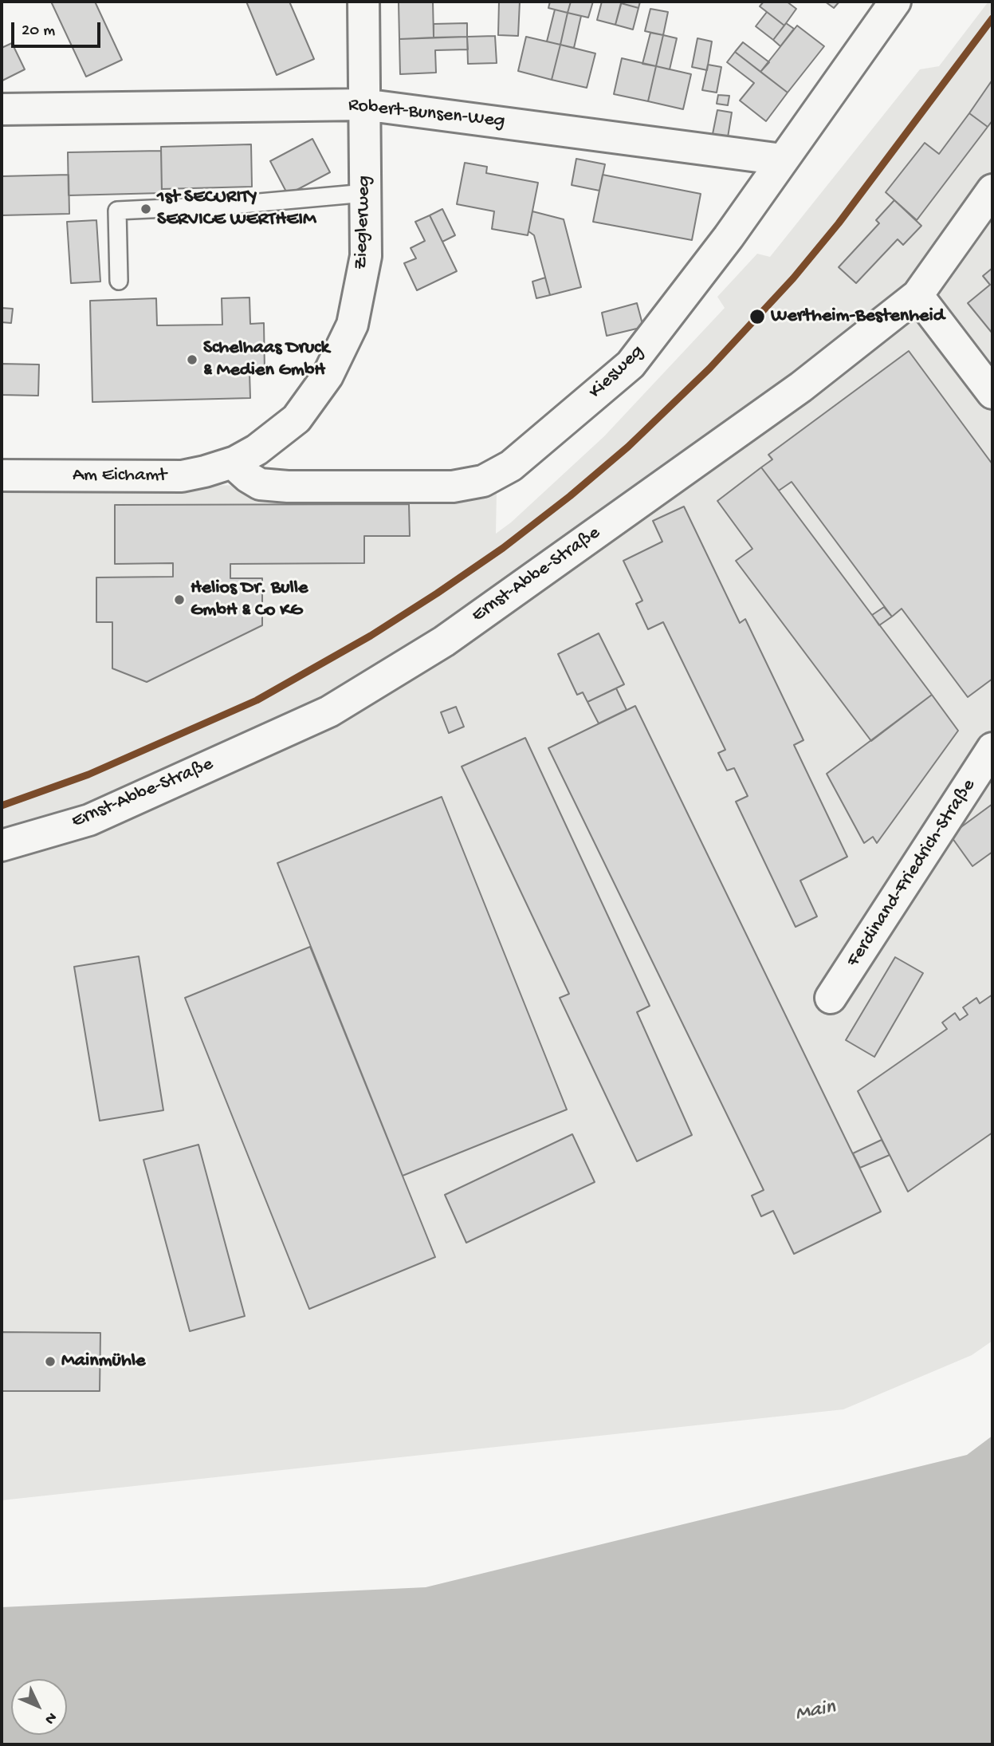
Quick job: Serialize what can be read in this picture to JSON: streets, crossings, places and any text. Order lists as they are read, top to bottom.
{
  "streets": {
    "street": [
      "Robert-Bunsen-Weg",
      "Zieglerweg",
      "Kiesweg",
      "Am Eichamt",
      "Ernst-Abbe-Straße",
      "Ferdinand-Friedrich-Straße"
    ]
  },
  "crossings": [
    ["Robert-Bunsen-Weg", "Zieglerweg"],
    ["Robert-Bunsen-Weg", "Kiesweg"],
    ["Zieglerweg", "Kiesweg"],
    ["Zieglerweg", "Am Eichamt"],
    ["Kiesweg", "Am Eichamt"]
  ],
  "water": ["Main"],
  "places": [
    "1st SECURITY SERVICE WERTHEIM",
    "Wertheim-Bestenheid",
    "Schelhaas Druck & Medien GmbH",
    "Helios Dr. Bulle GmbH & Co KG",
    "Mainmühle"
  ],
  "scale_bar": "20 m",
  "north": "bottom right"
}
